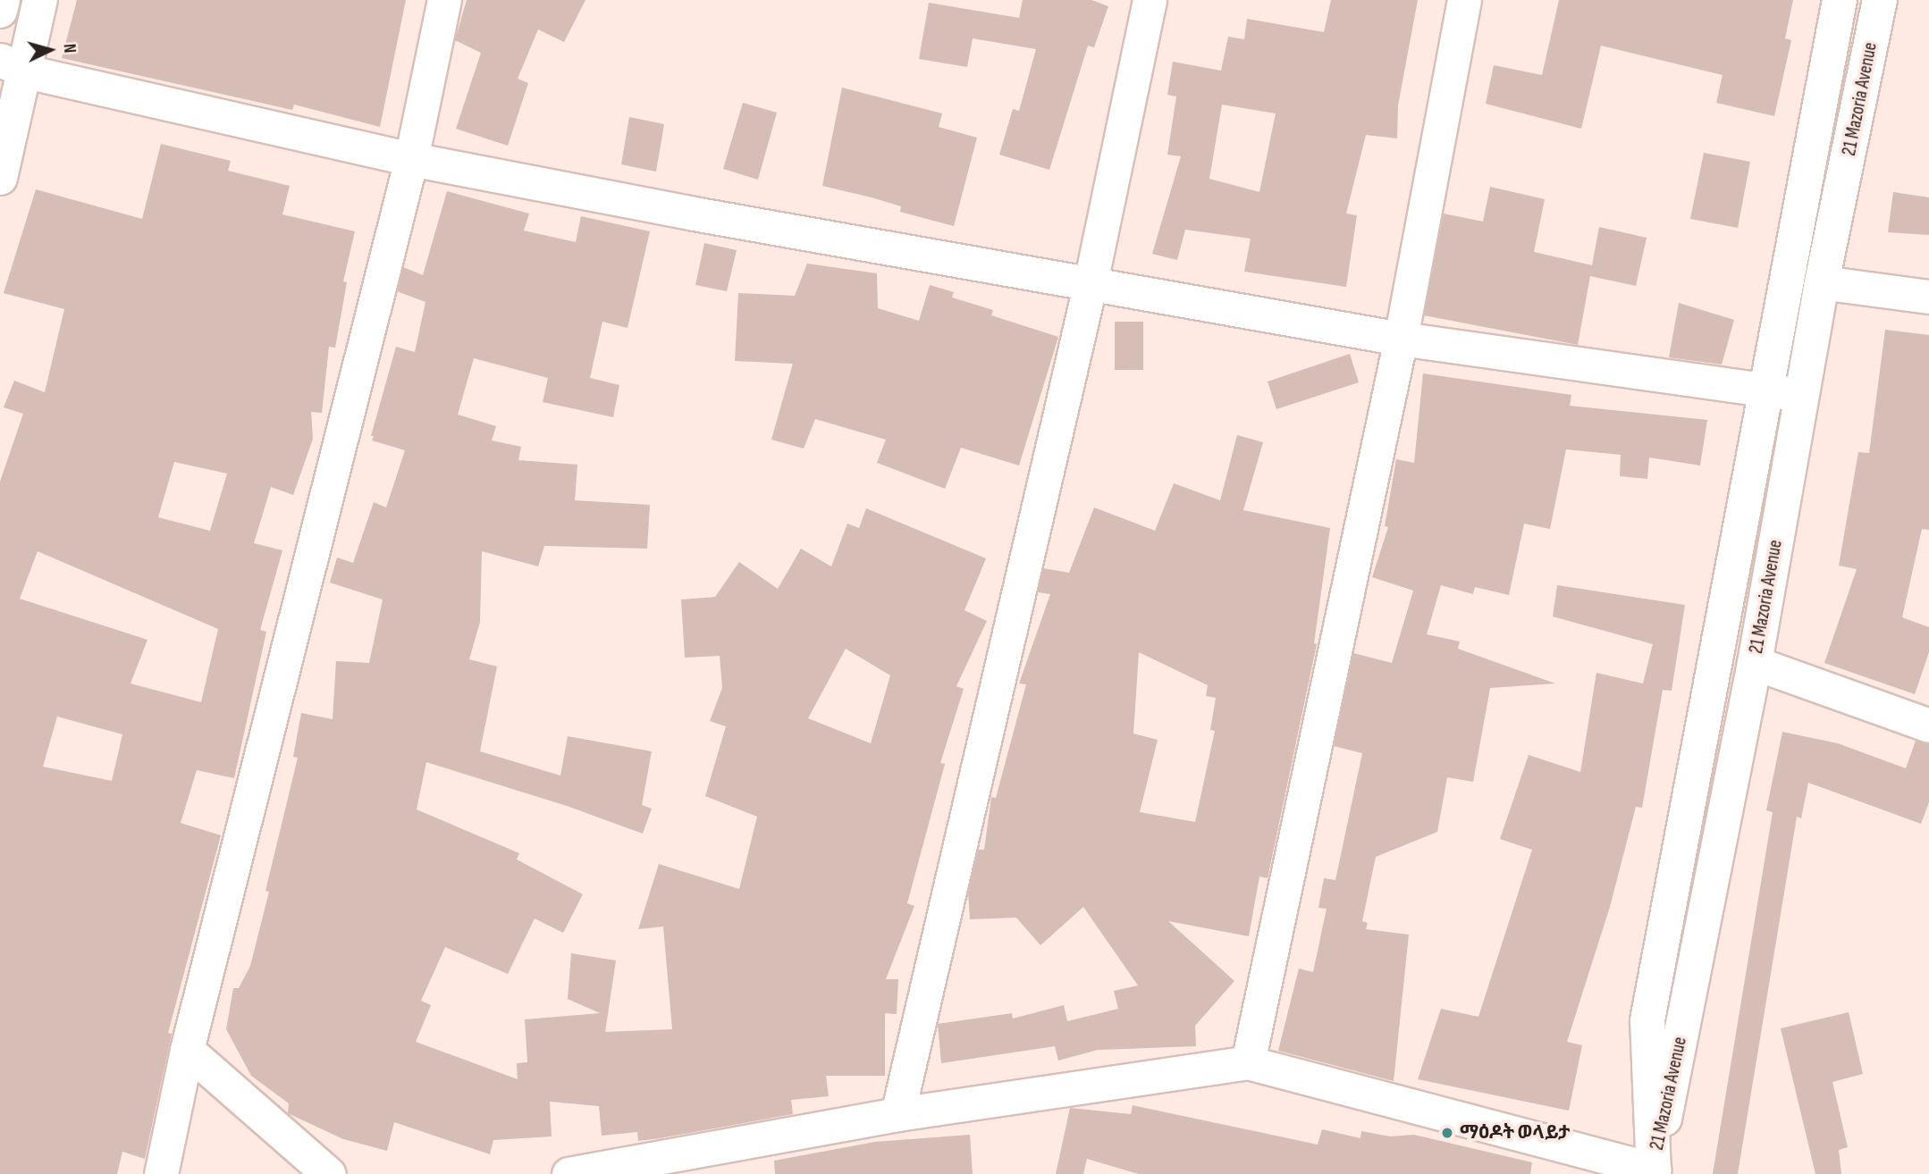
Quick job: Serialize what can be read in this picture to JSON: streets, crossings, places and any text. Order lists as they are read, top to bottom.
{
  "streets": {
    "main road": ["21 Mazoria Avenue"]
  },
  "places": ["ማዕዶት ወላይታ"],
  "north": "right"
}
